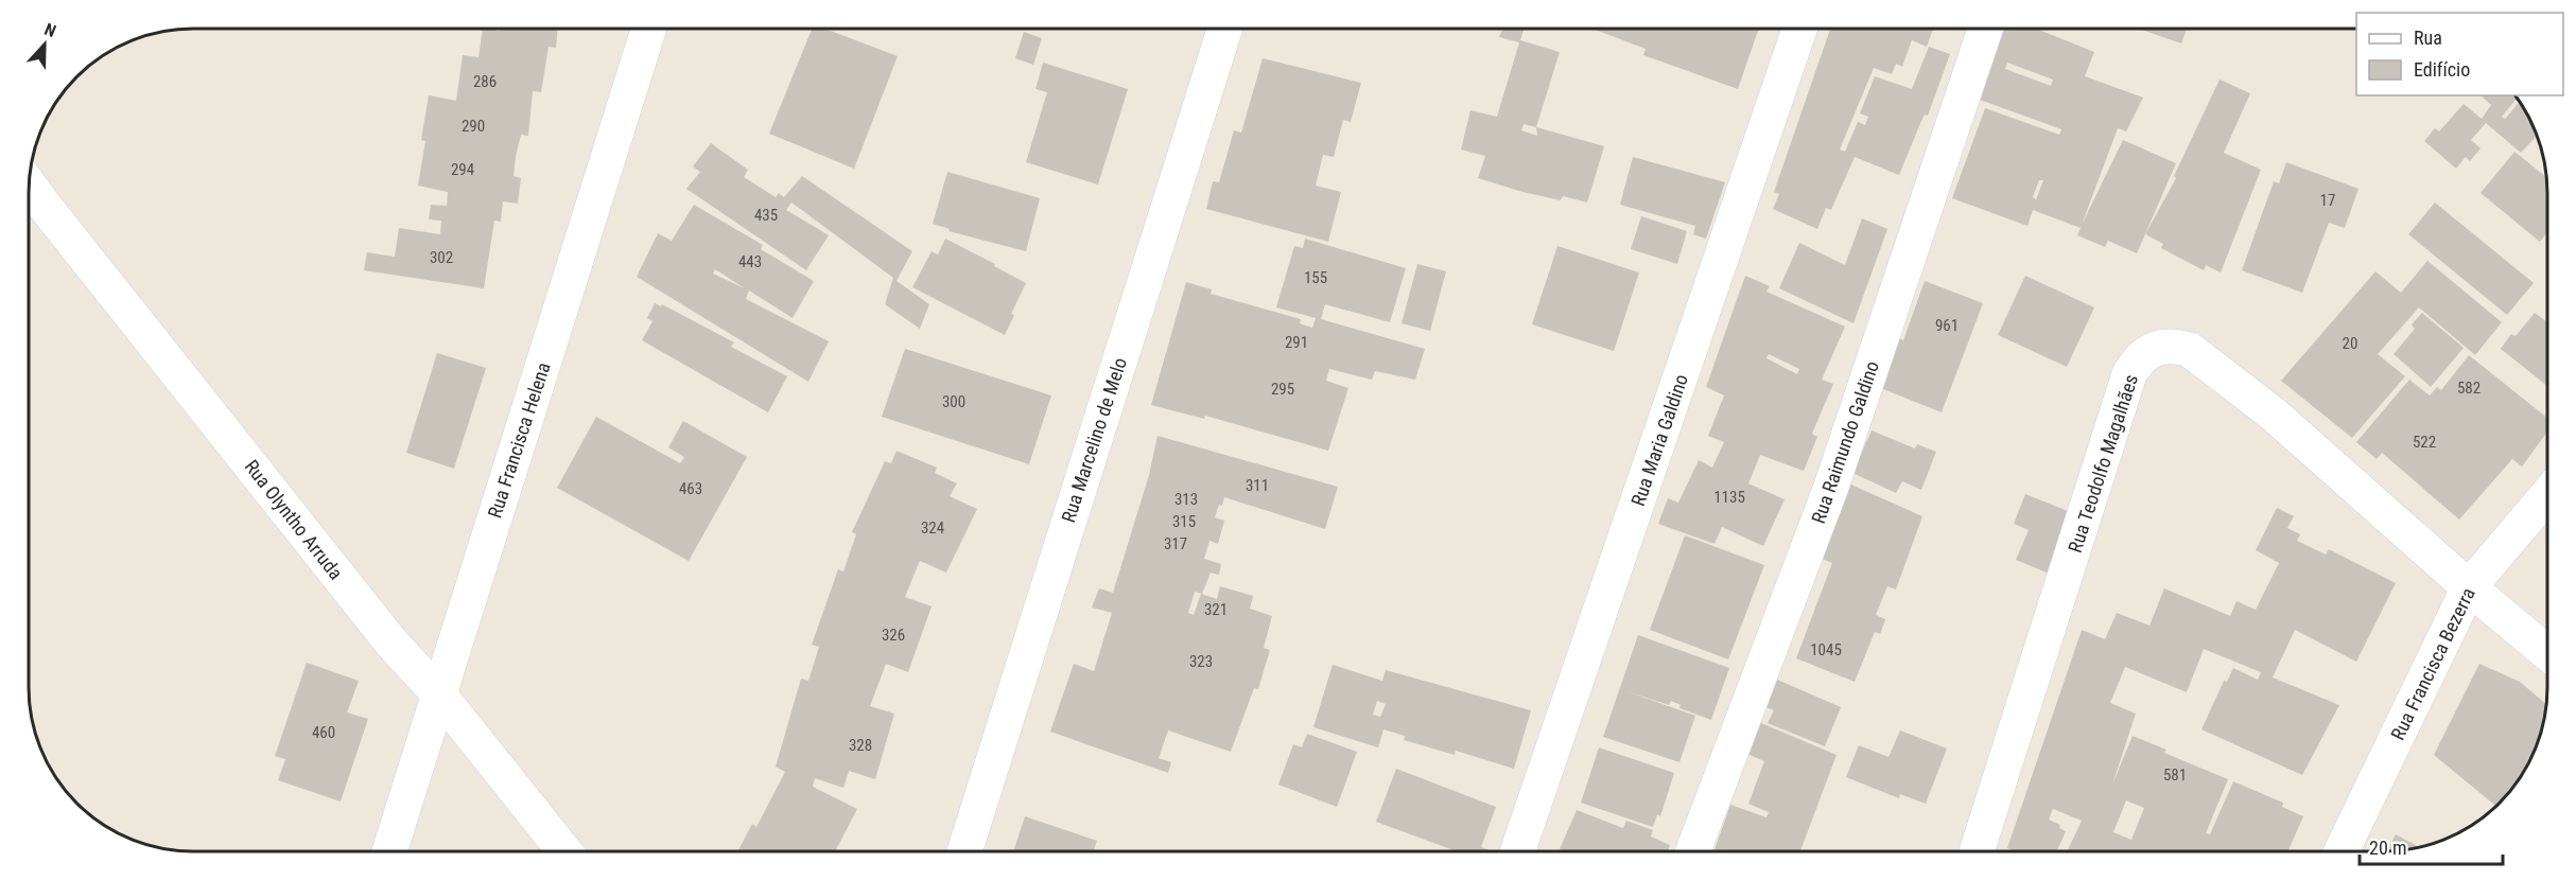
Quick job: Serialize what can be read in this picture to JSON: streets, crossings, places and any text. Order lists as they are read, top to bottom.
{
  "streets": {
    "street": [
      "Rua Francisca Helena",
      "Rua Marcelino de Melo",
      "Rua Maria Galdino",
      "Rua Raimundo Galdino",
      "Rua Teodolfo Magalhães",
      "Rua Olyntho Arruda",
      "Rua Francisca Bezerra"
    ]
  },
  "crossings": [
    ["Rua Francisca Helena", "Rua Olyntho Arruda"],
    ["Rua Teodolfo Magalhães", "Rua Francisca Bezerra"]
  ],
  "house_numbers": [
    "286",
    "290",
    "294",
    "17",
    "435",
    "302",
    "443",
    "155",
    "961",
    "291",
    "20",
    "582",
    "295",
    "300",
    "522",
    "311",
    "463",
    "1135",
    "313",
    "315",
    "324",
    "317",
    "321",
    "326",
    "1045",
    "323",
    "460",
    "328",
    "581"
  ],
  "legend": ["Rua", "Edifício"],
  "scale_bar": "20 m",
  "north": "top"
}
